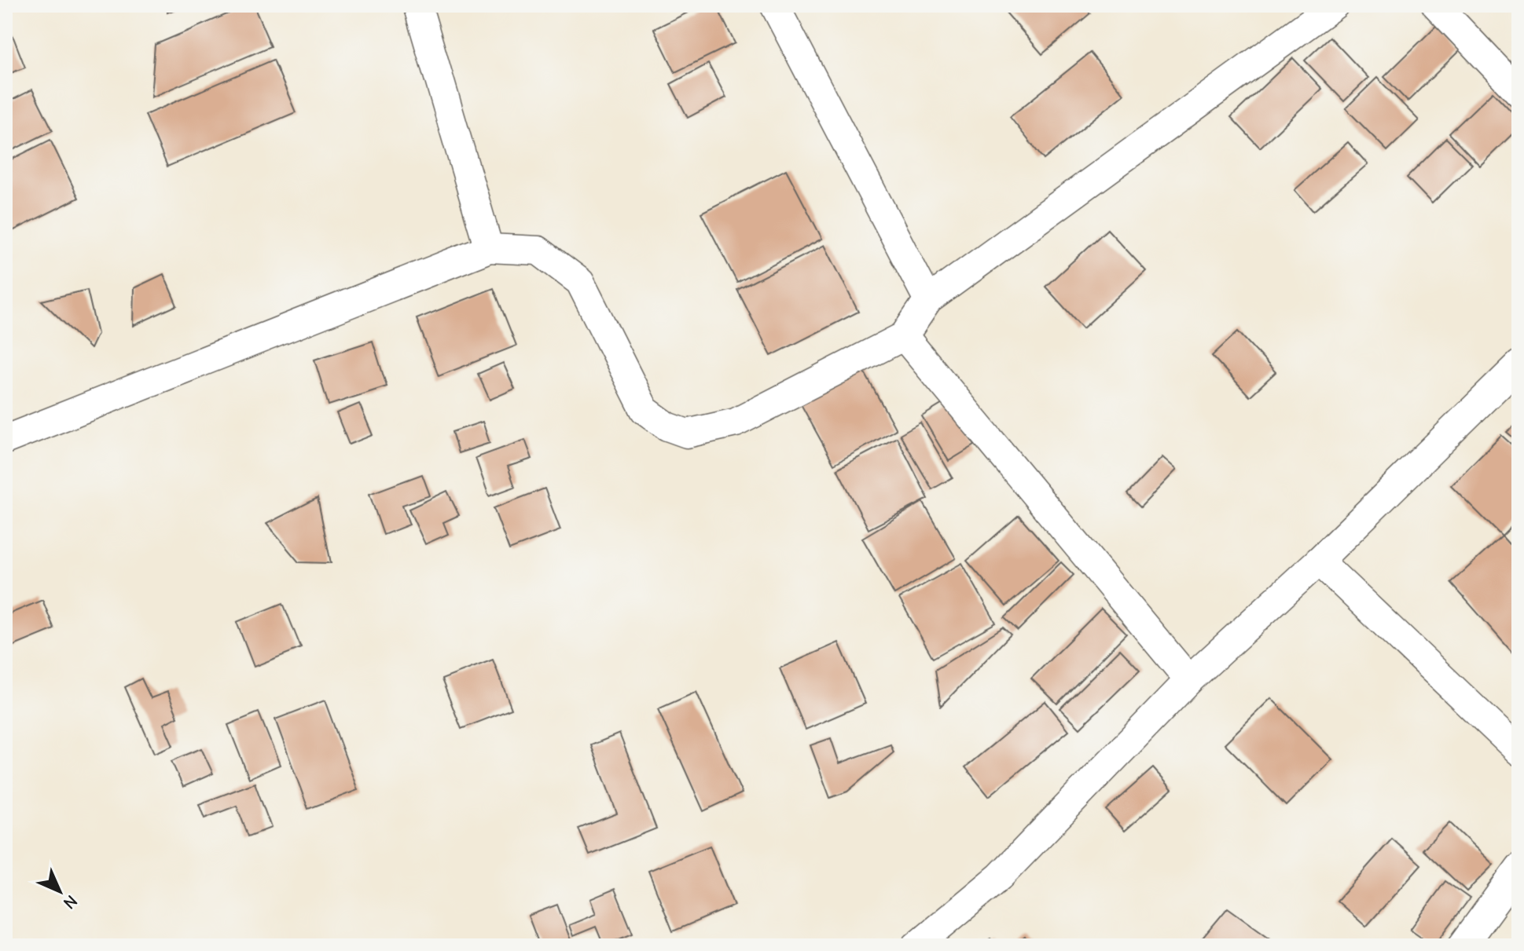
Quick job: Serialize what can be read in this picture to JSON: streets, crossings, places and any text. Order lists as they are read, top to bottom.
{
  "north": "bottom right"
}
